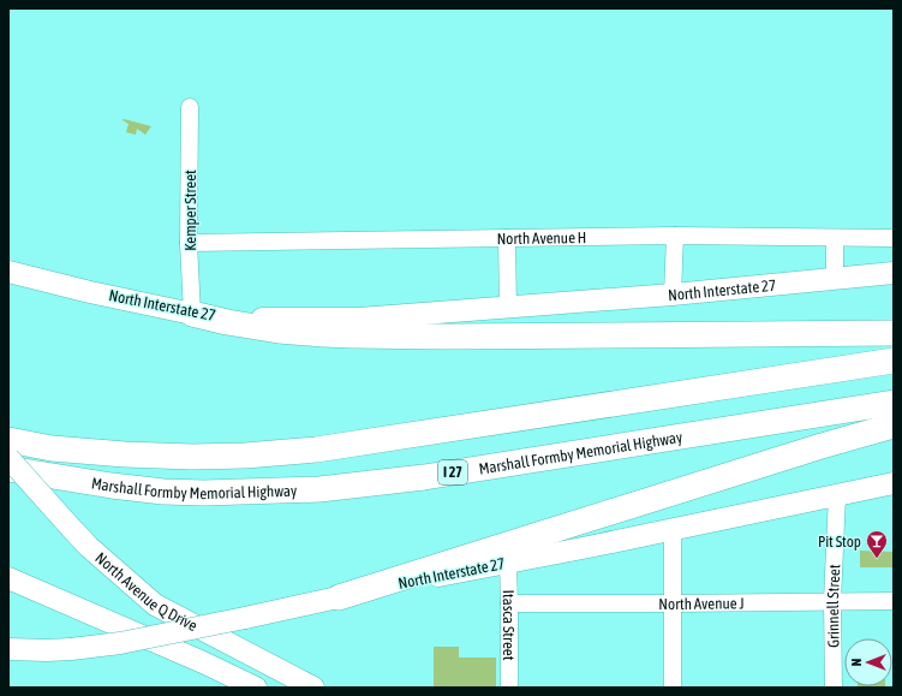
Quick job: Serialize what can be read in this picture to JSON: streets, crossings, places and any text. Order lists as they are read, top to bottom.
{
  "streets": {
    "highway": ["Marshall Formby Memorial Highway", "I 27"],
    "main road": ["North Interstate 27", "North Avenue Q Drive"],
    "street": [
      "Kemper Street",
      "North Avenue H",
      "North Avenue J",
      "Grinnell Street",
      "Itasca Street"
    ]
  },
  "crossings": [
    ["Kemper Street", "North Avenue H"],
    ["Kemper Street", "North Interstate 27"],
    ["North Interstate 27", "Grinnell Street"],
    ["North Interstate 27", "Itasca Street"],
    ["North Avenue J", "Grinnell Street"],
    ["North Avenue J", "Itasca Street"]
  ],
  "places": {
    "bar": ["Pit Stop"]
  },
  "north": "left"
}
